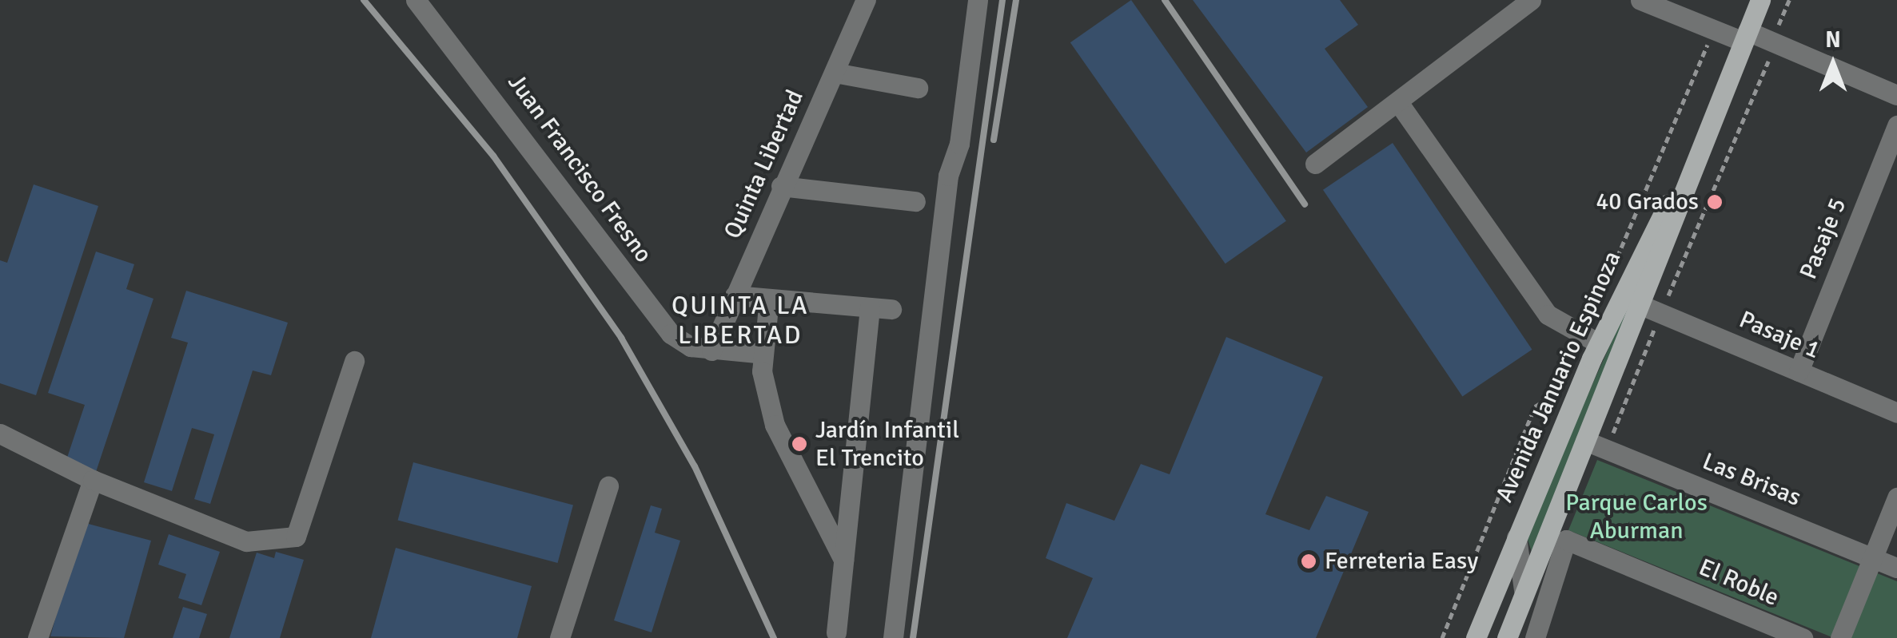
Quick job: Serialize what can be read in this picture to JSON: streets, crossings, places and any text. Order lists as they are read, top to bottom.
{
  "streets": {
    "main road": ["Avenida Januario Espinoza"],
    "street": [
      "Quinta Libertad",
      "Juan Francisco Fresno",
      "Pasaje 5",
      "Pasaje 1",
      "Las Brisas",
      "El Roble"
    ]
  },
  "crossings": [
    ["Quinta Libertad", "Juan Francisco Fresno"],
    ["Pasaje 5", "Pasaje 1"],
    ["Pasaje 1", "Avenida Januario Espinoza"],
    ["Avenida Januario Espinoza", "Las Brisas"]
  ],
  "districts": ["QUINTA LA LIBERTAD"],
  "parks": ["Parque Carlos Aburman"],
  "places": ["40 Grados", "Jardín Infantil El Trencito", "Ferreteria Easy"],
  "north": "top"
}
